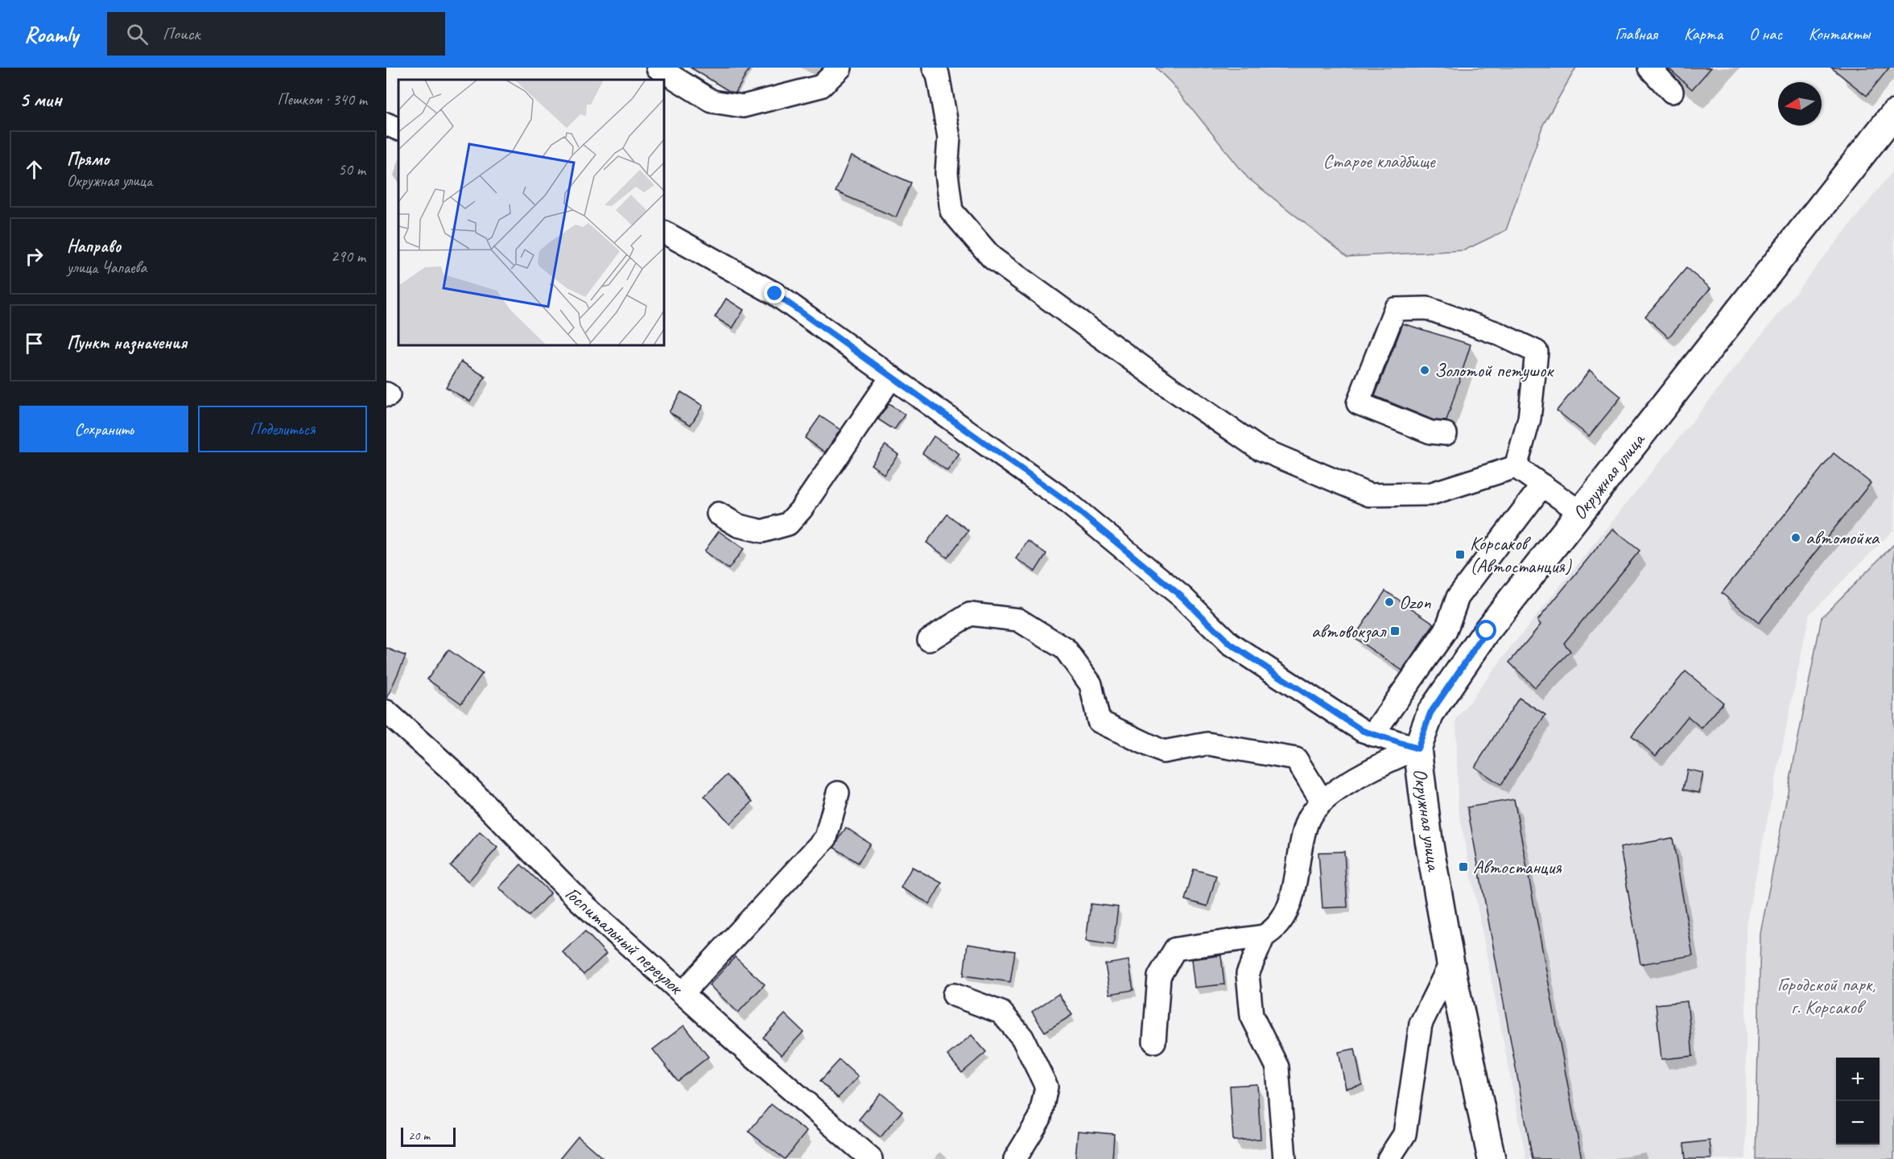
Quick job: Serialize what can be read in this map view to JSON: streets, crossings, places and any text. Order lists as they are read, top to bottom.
{
  "streets": {
    "main road": ["Окружная улица"],
    "street": ["Госпитальный переулок"]
  },
  "parks": ["Старое кладбище", "Городской парк, г. Корсаков"],
  "places": {
    "other": ["Золотой петушок", "автомойка", "Ozon"],
    "transit": ["Корсаков (Автостанция)", "автовокзал", "Автостанция"]
  },
  "scale_bar": "20 m",
  "north": "left",
  "page": {
    "header": "Roamly",
    "search": "Поиск",
    "nav": [
      "Главная",
      "Карта",
      "О нас",
      "Контакты"
    ],
    "heading": ["5 мин", "Пешком · 340 m"],
    "list": [
      ["Прямо", "Окружная улица", "50 m"],
      ["Направо", "улица Чапаева", "290 m"],
      "Пункт назначения"
    ],
    "buttons": ["Сохранить", "Поделиться"],
    "map_buttons": ["+", "−"],
    "scale": "20 m"
  }
}
